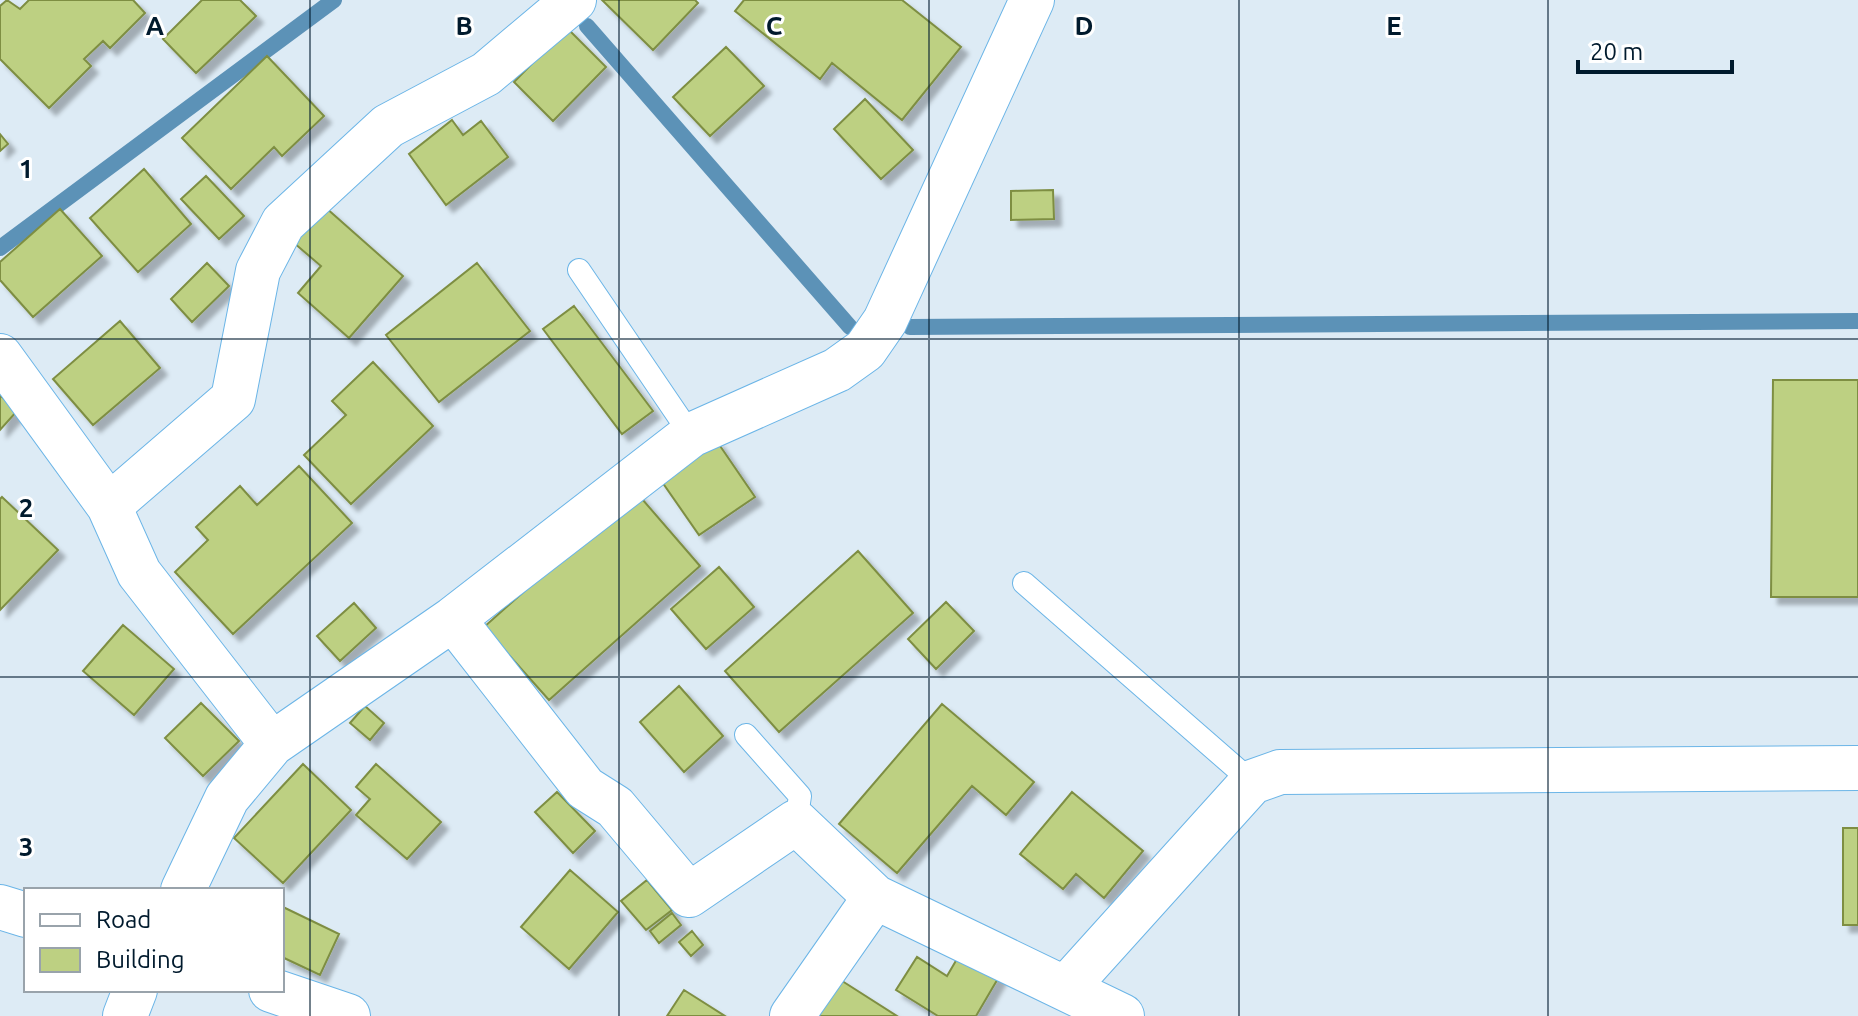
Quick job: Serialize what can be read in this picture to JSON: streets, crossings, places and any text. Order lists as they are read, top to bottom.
{
  "legend": ["Road", "Building"],
  "scale_bar": "20 m",
  "grid": {
    "columns": [
      "A",
      "B",
      "C",
      "D",
      "E"
    ],
    "rows": ["1", "2", "3"]
  }
}
